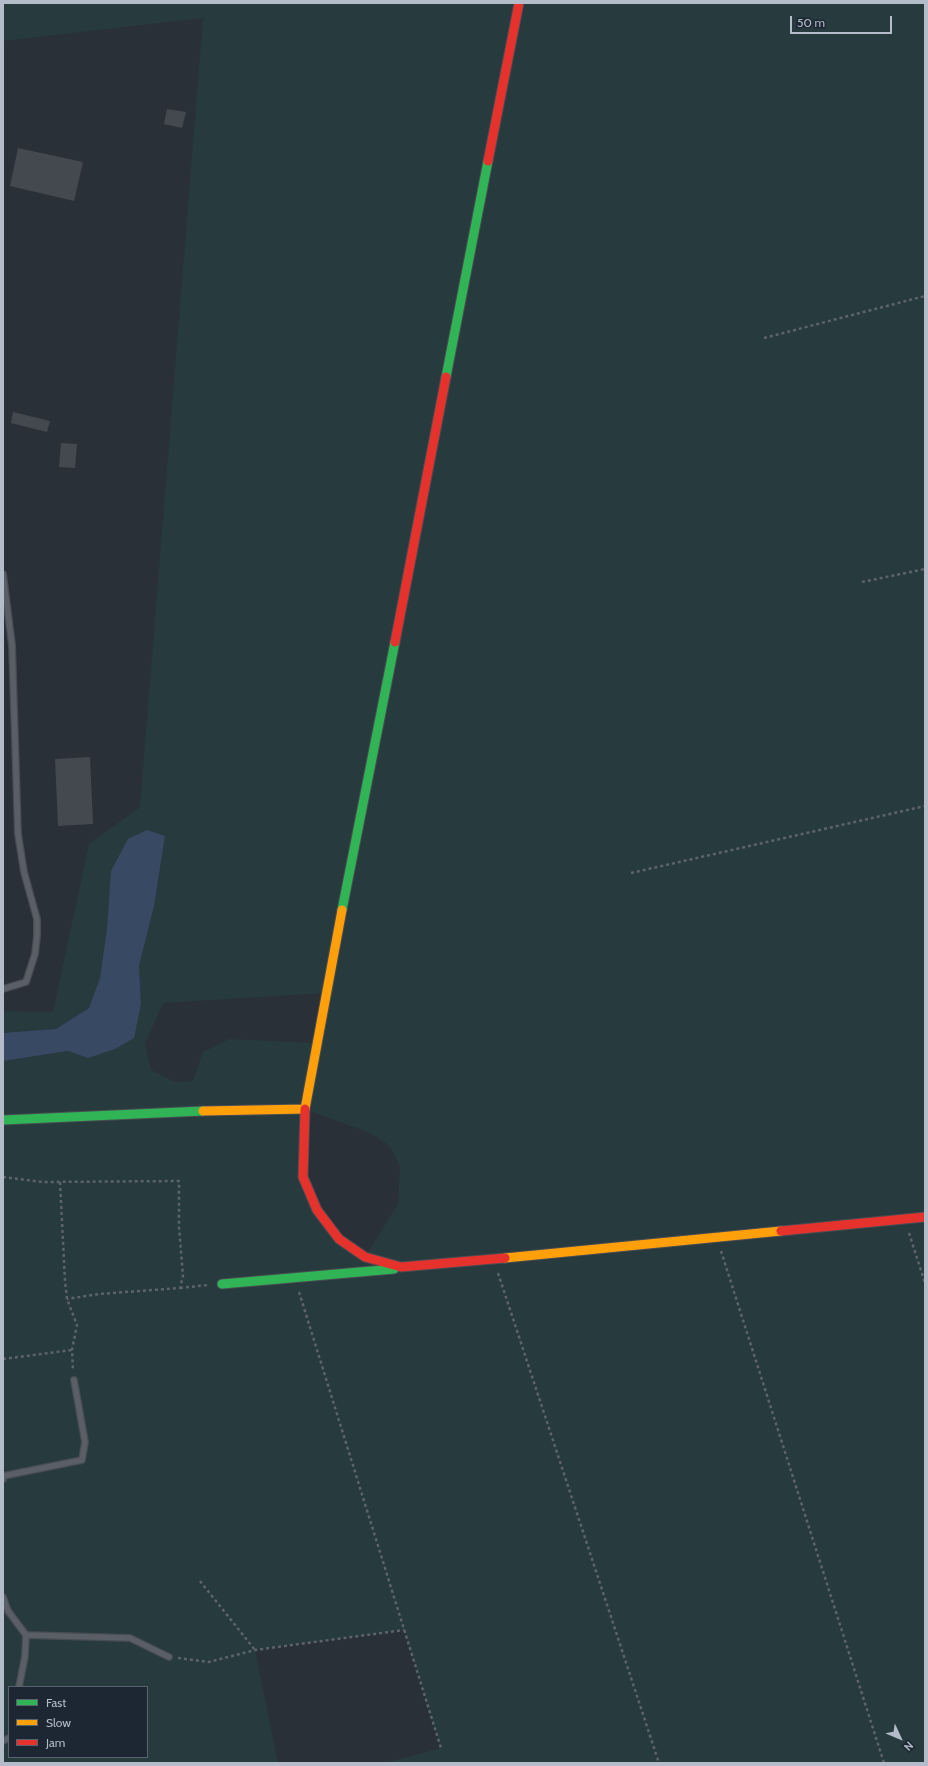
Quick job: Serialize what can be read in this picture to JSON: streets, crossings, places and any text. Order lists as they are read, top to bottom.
{
  "legend": ["Fast", "Slow", "Jam"],
  "scale_bar": "50 m",
  "north": "bottom right"
}
